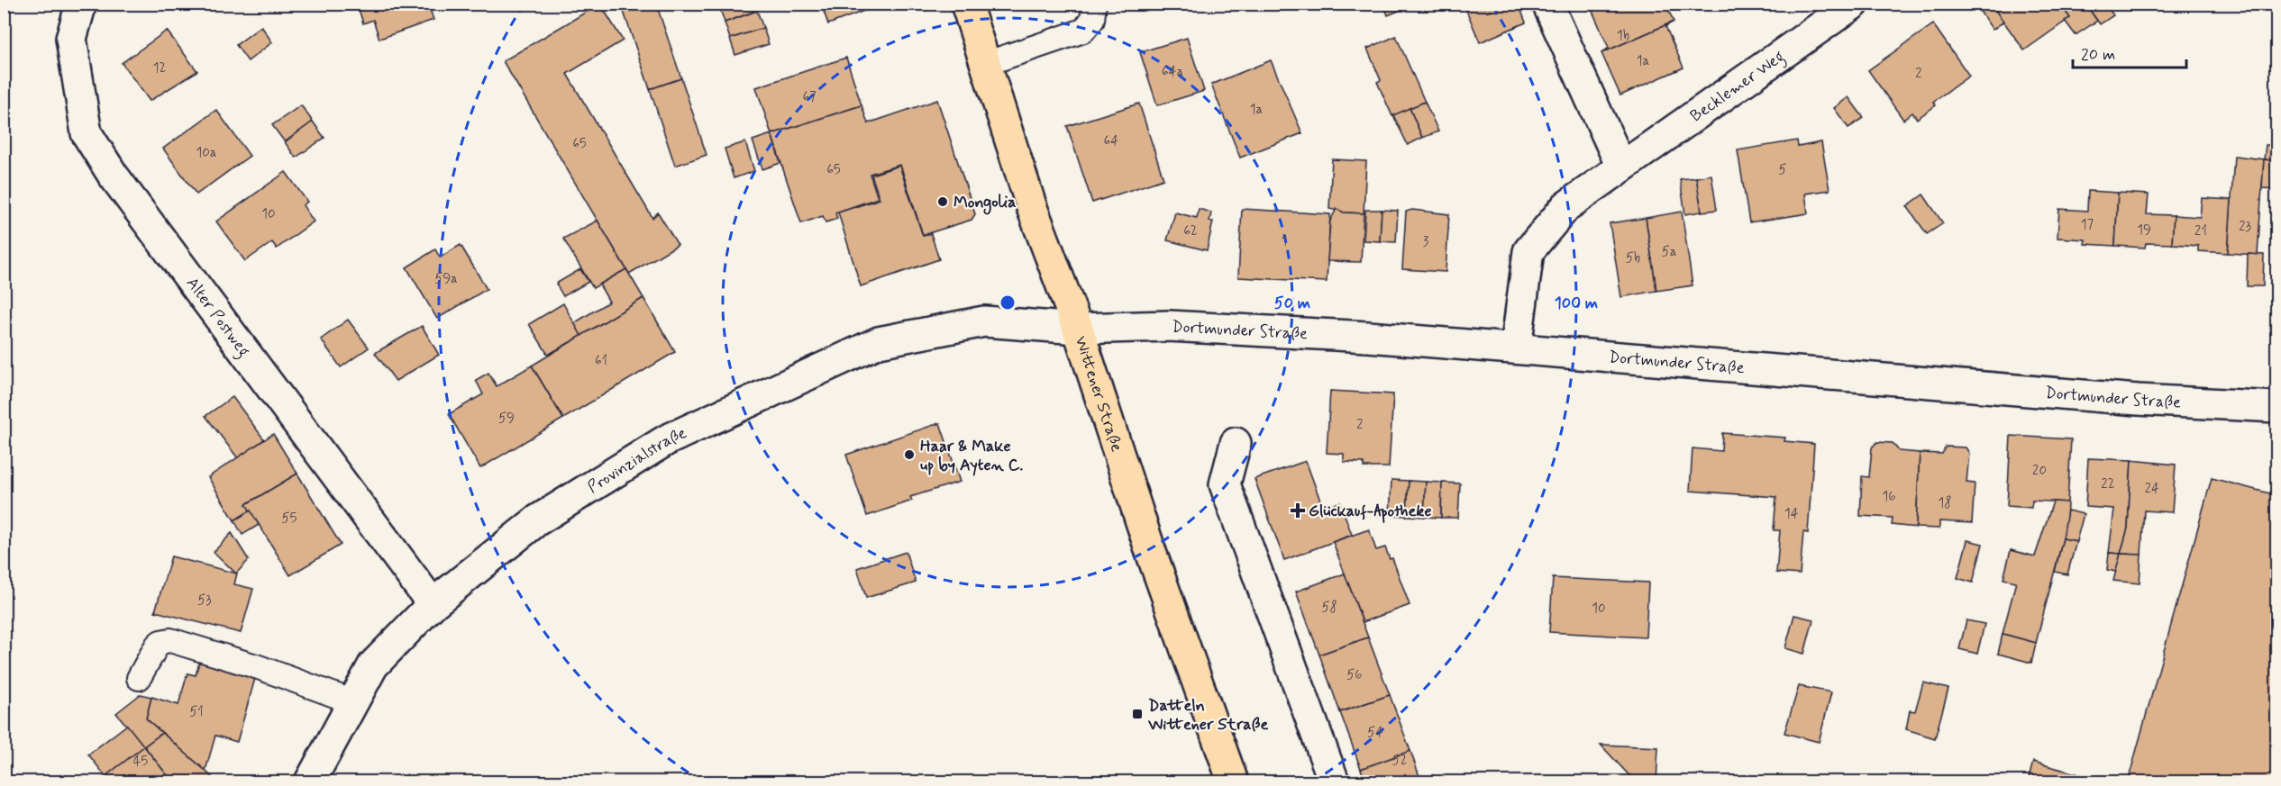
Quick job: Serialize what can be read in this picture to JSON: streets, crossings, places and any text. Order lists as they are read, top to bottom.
{
  "streets": {
    "main road": [
      "Becklemer Weg",
      "Alter Postweg",
      "Dortmunder Straße",
      "Wittener Straße",
      "Provinzialstraße"
    ]
  },
  "crossings": [
    ["Becklemer Weg", "Dortmunder Straße"],
    ["Alter Postweg", "Provinzialstraße"],
    ["Dortmunder Straße", "Wittener Straße"],
    ["Dortmunder Straße", "Provinzialstraße"],
    ["Wittener Straße", "Provinzialstraße"]
  ],
  "places": {
    "other": ["Mongolia", "Haar & Make up by Ayten C."],
    "health": ["Glückauf-Apotheke"],
    "transit": ["Datteln Wittener Straße"]
  },
  "house_numbers": [
    "1b",
    "1a",
    "12",
    "64a",
    "2",
    "67",
    "1a",
    "64",
    "65",
    "10a",
    "65",
    "5",
    "10",
    "17",
    "23",
    "19",
    "62",
    "21",
    "1",
    "3",
    "5a",
    "5b",
    "59a",
    "61",
    "59",
    "2",
    "20",
    "22",
    "24",
    "16",
    "18",
    "14",
    "55",
    "53",
    "58",
    "10",
    "56",
    "51",
    "54",
    "52",
    "45"
  ],
  "scale_bar": "20 m",
  "rings": ["50 m", "100 m"]
}
